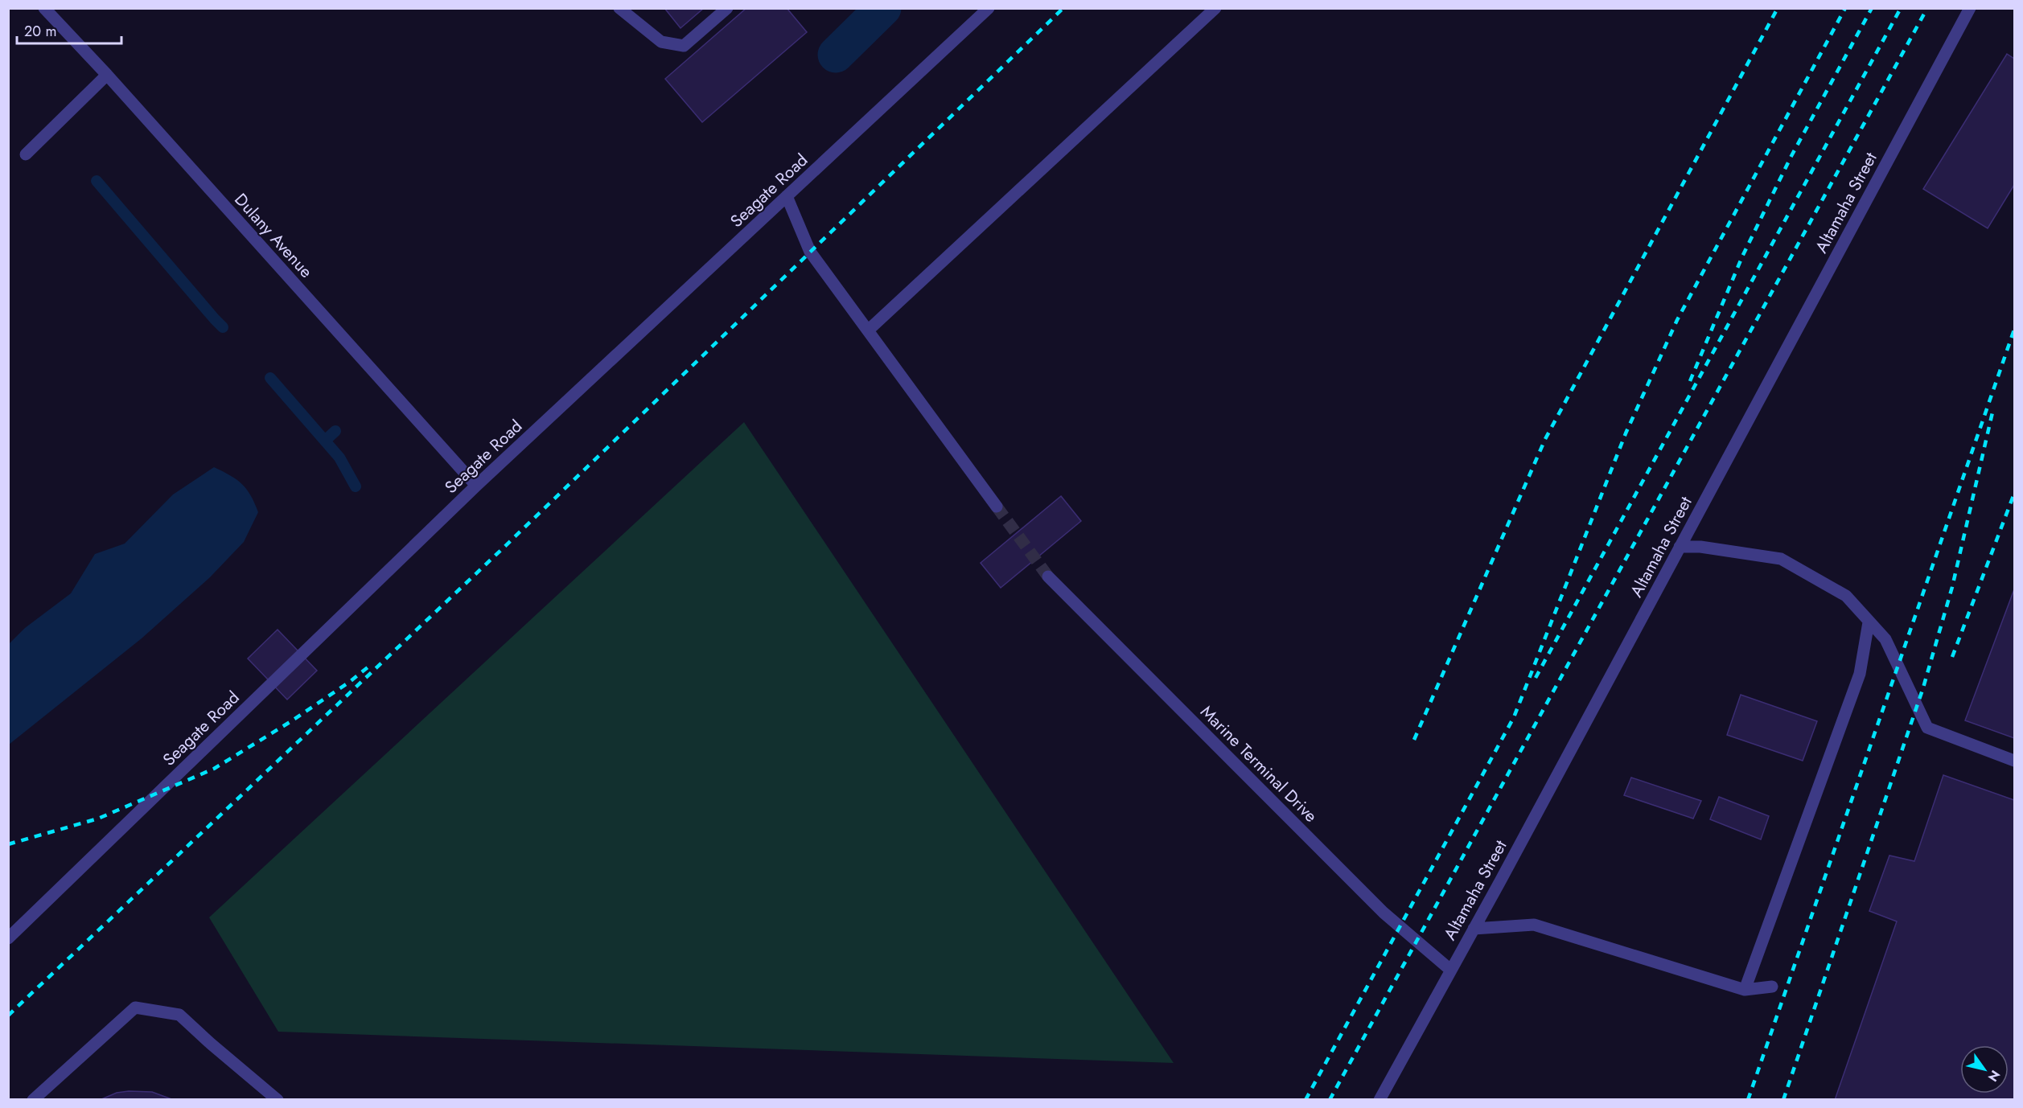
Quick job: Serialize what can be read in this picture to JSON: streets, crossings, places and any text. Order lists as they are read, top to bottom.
{
  "streets": {
    "street": [
      "Seagate Road",
      "Altamaha Street",
      "Dulany Avenue",
      "Marine Terminal Drive"
    ]
  },
  "crossings": [
    ["Seagate Road", "Dulany Avenue"],
    ["Altamaha Street", "Marine Terminal Drive"]
  ],
  "scale_bar": "20 m",
  "north": "bottom right"
}
